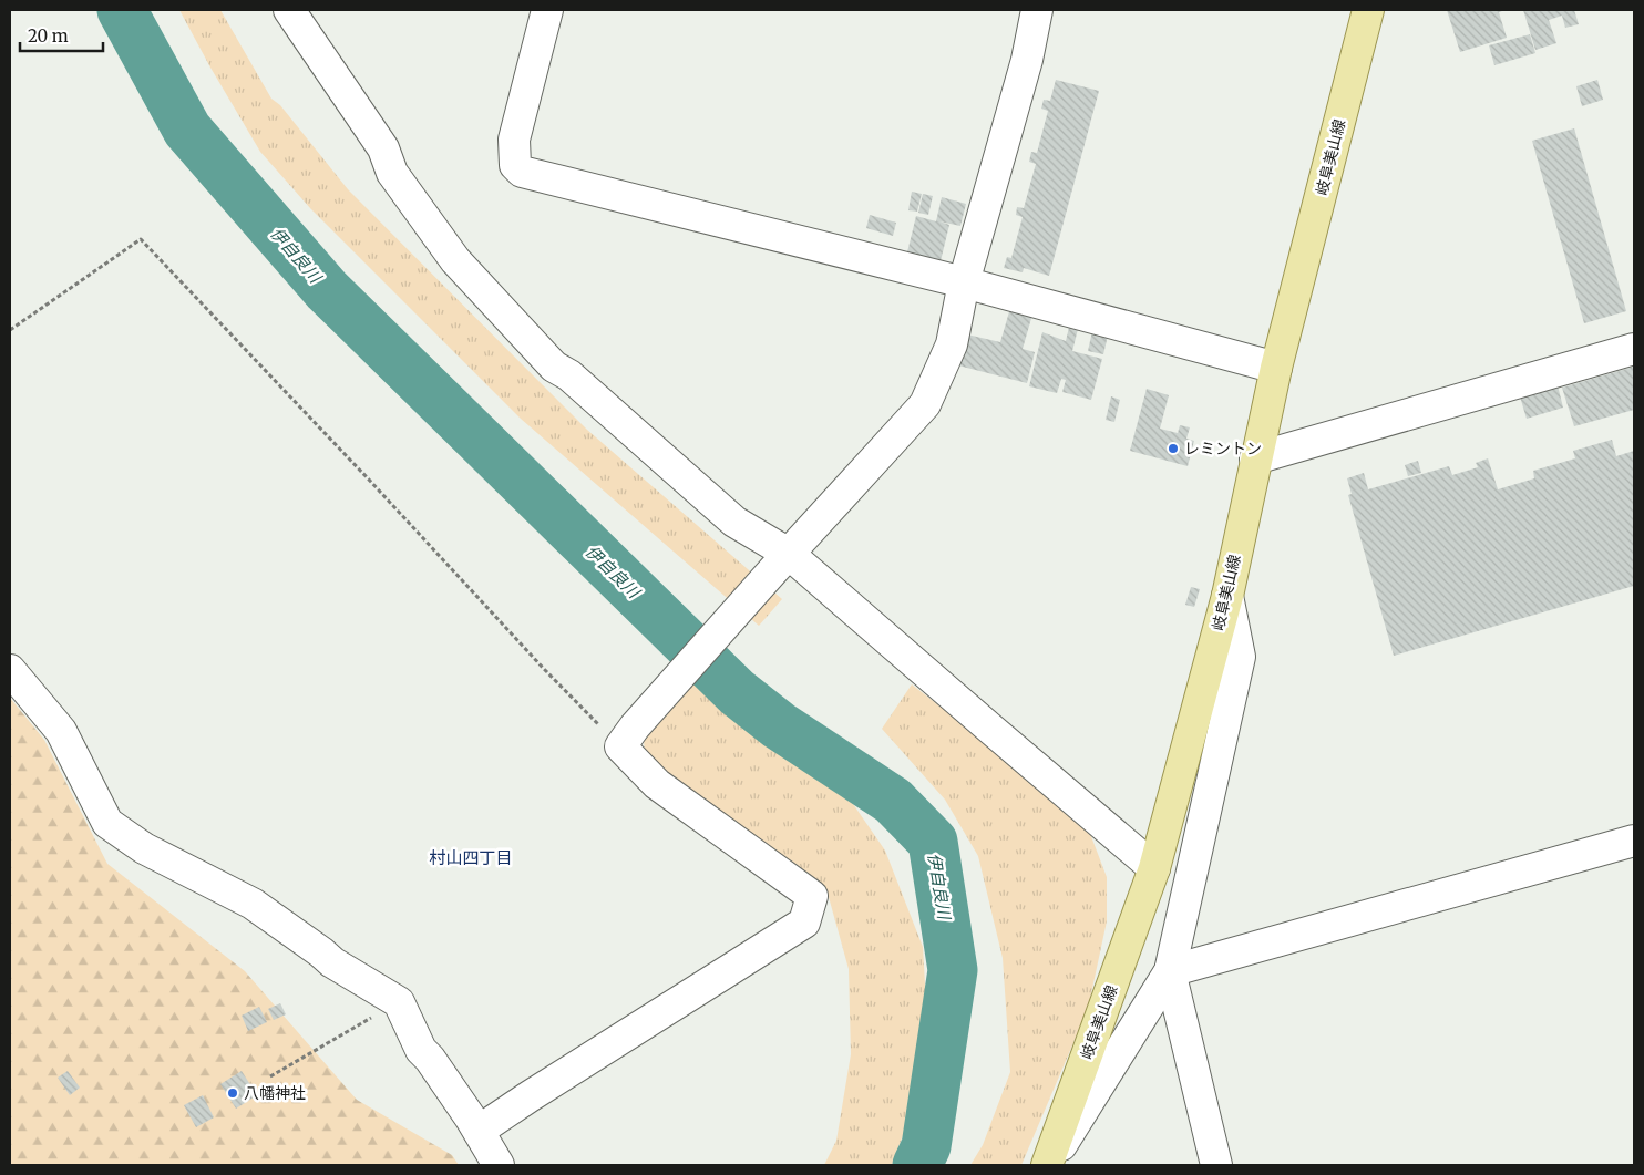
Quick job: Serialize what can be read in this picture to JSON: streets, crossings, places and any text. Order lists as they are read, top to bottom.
{
  "streets": {
    "main road": ["岐阜美山線"]
  },
  "districts": ["村山四丁目"],
  "water": ["伊自良川"],
  "places": ["レミントン", "八幡神社"],
  "scale_bar": "20 m"
}
